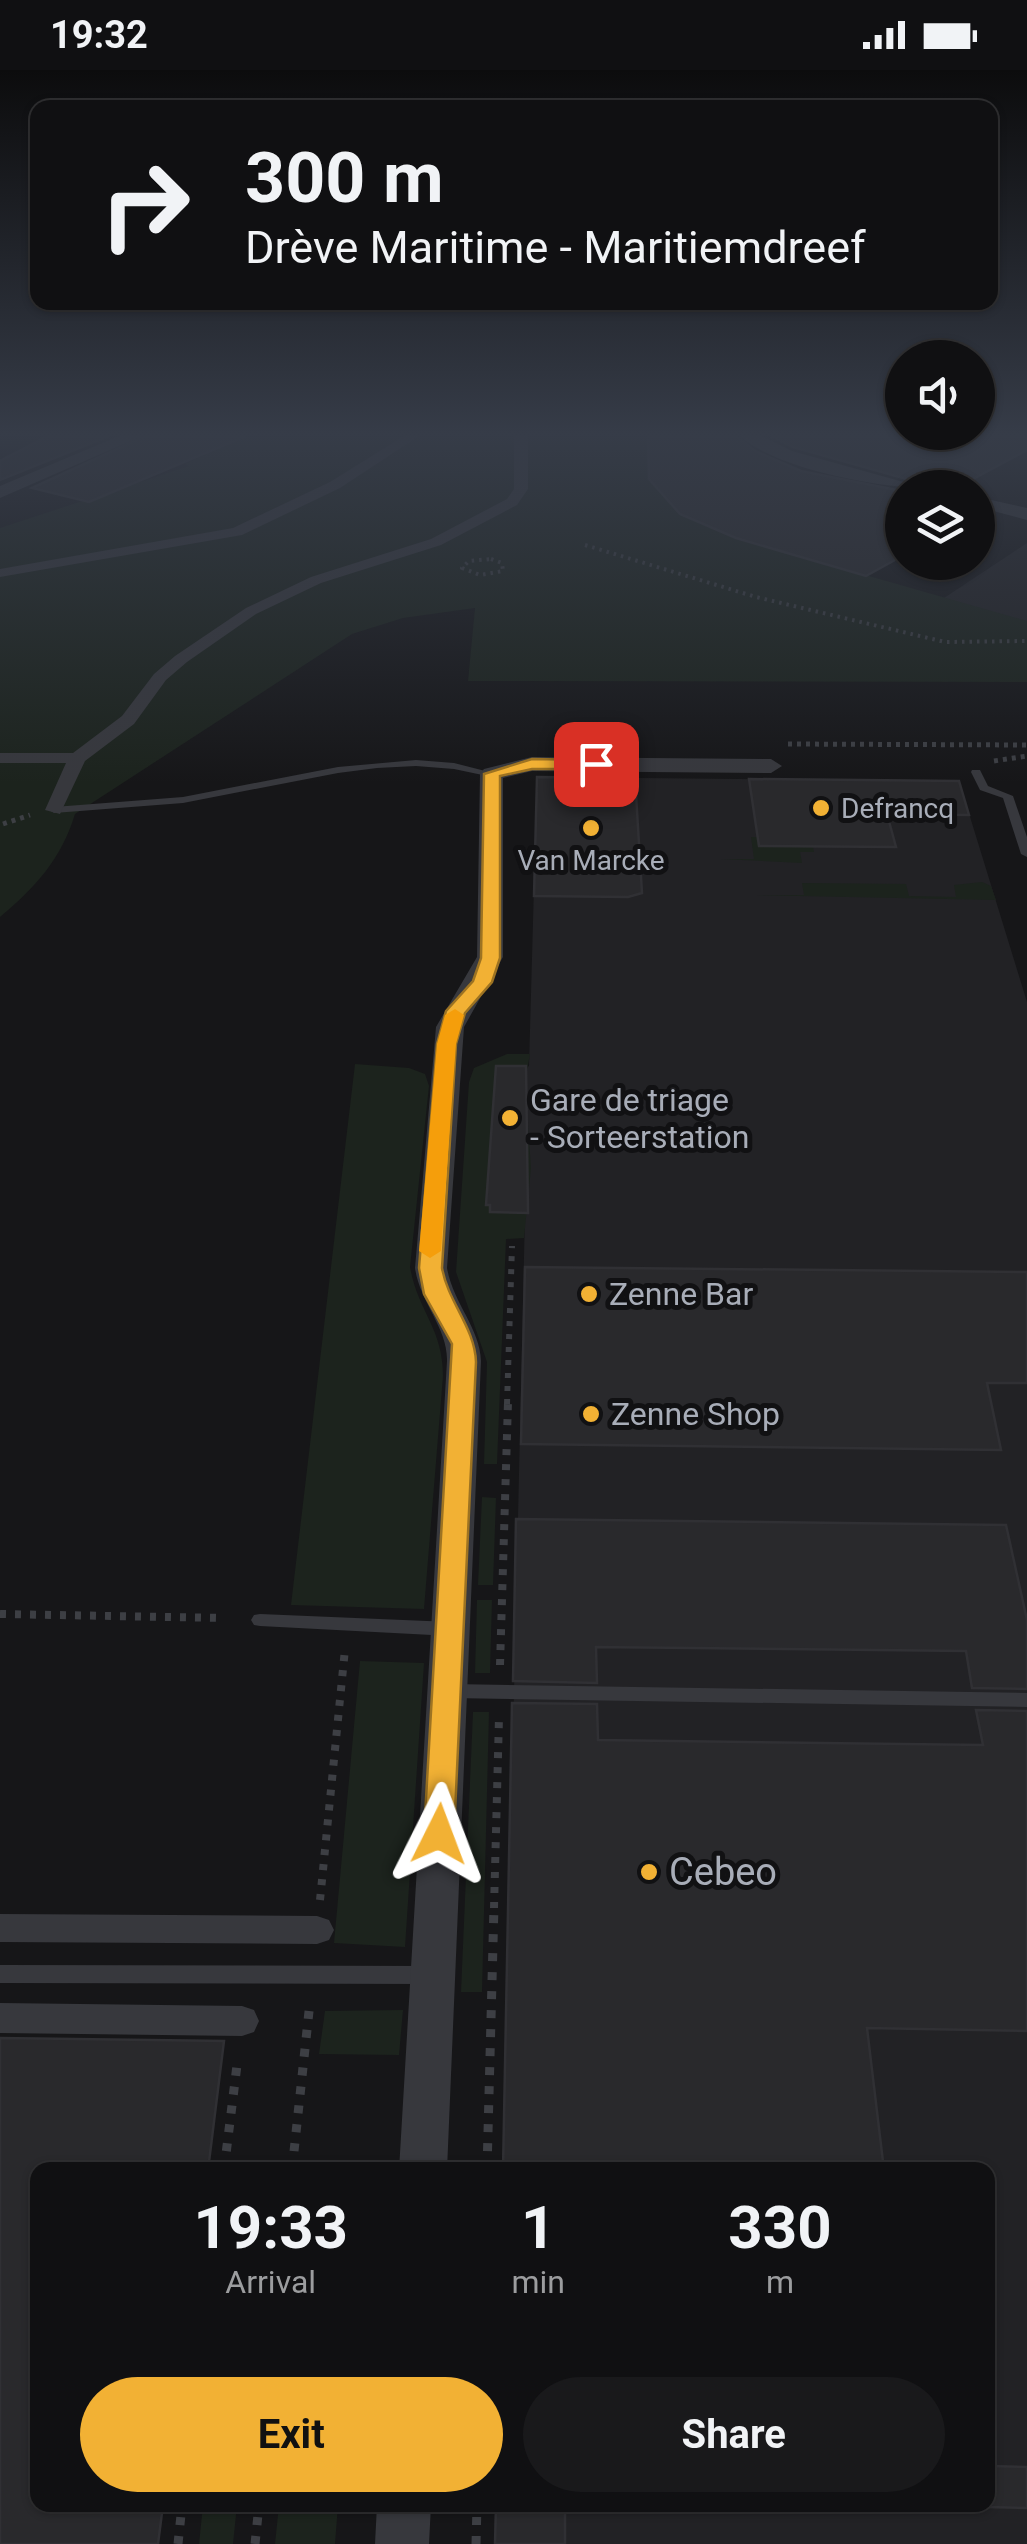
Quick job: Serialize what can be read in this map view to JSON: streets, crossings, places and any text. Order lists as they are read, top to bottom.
{
  "places": [
    "Defrancq",
    "Van Marcke",
    "Gare de triage - Sorteerstation",
    "Zenne Bar",
    "Zenne Shop",
    "Cebeo"
  ],
  "page": {
    "status": "19:32",
    "turn": ["300 m", "Drève Maritime - Maritiemdreef"],
    "eta": [
      "19:33",
      "Arrival",
      "1",
      "min",
      "330",
      "m"
    ],
    "buttons": ["Exit", "Share"]
  }
}
